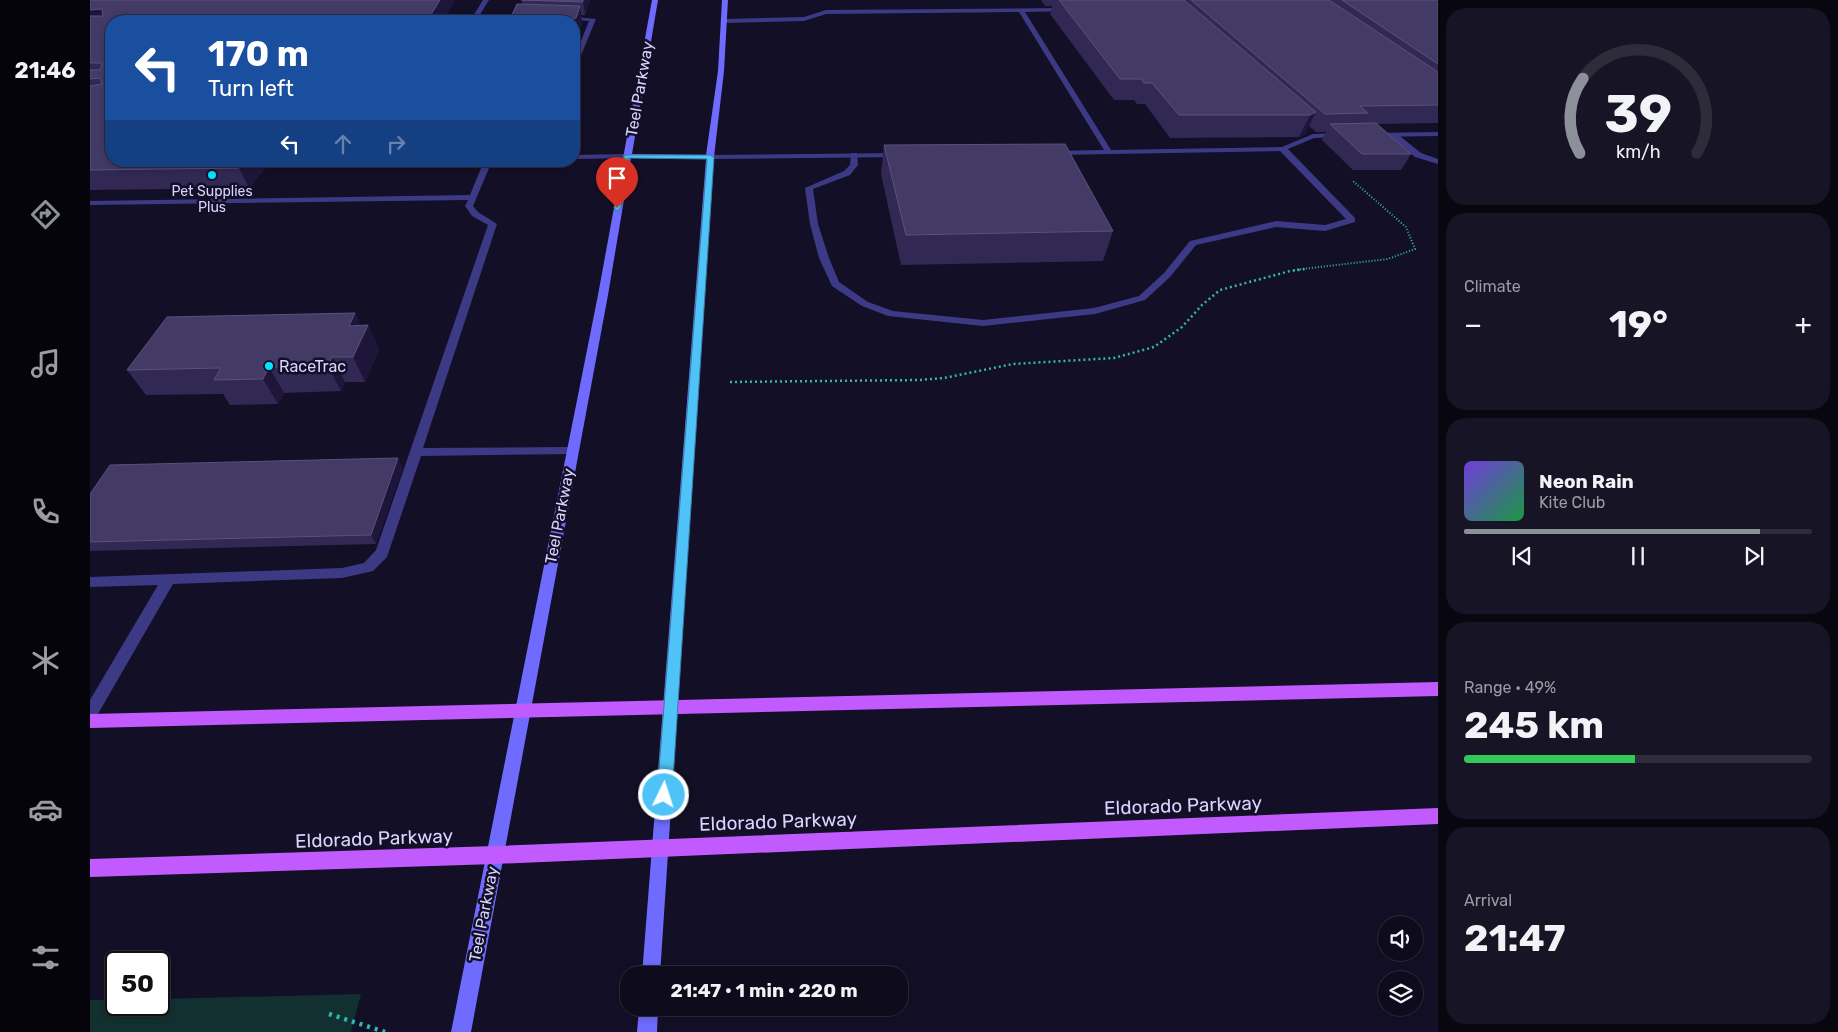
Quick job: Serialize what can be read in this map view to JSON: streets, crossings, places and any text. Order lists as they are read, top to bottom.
{
  "streets": {
    "main road": ["Teel Parkway", "Eldorado Parkway"]
  },
  "crossings": [
    ["Teel Parkway", "Eldorado Parkway"]
  ],
  "places": ["Pet Supplies Plus", "RaceTrac"],
  "page": {
    "tabs": "21:46",
    "turn": ["170 m", "Turn left"],
    "tile": [
      "Climate",
      ["Range · 49%", "245 km"],
      ["Arrival", "21:47"]
    ],
    "heat": ["−", "19°", "+"],
    "song": ["Neon Rain", "Kite Club"],
    "limit": "50",
    "trip": "21:47 · 1 min · 220 m",
    "gauge": ["39", "km/h"]
  }
}
